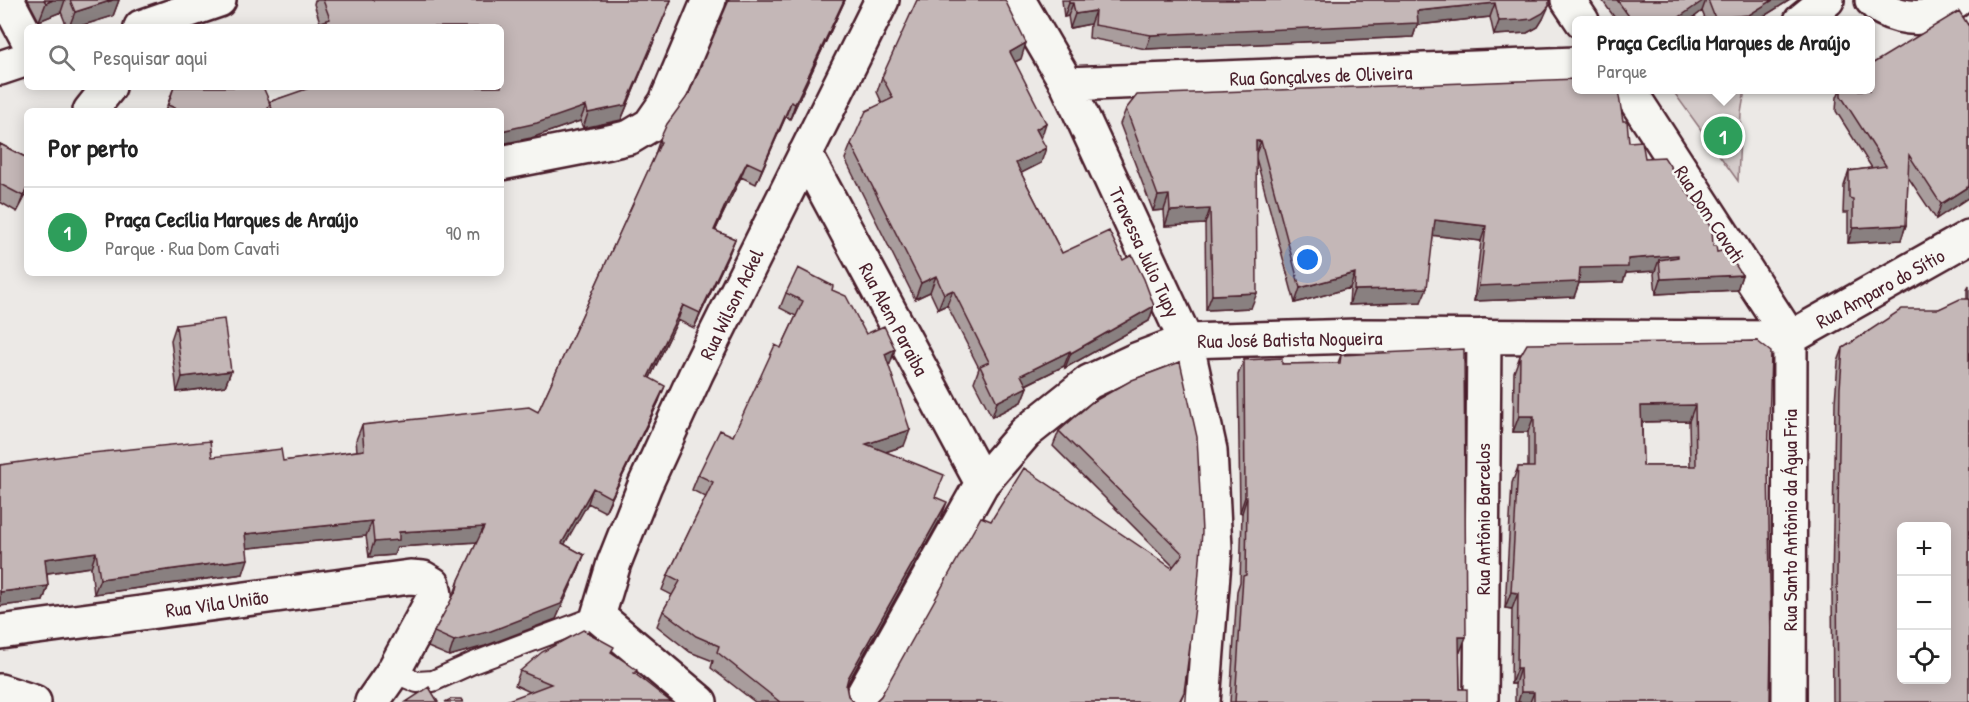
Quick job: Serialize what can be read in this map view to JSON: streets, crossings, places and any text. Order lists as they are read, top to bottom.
{
  "streets": {
    "street": [
      "Rua Gonçalves de Oliveira",
      "Rua Dom Cavati",
      "Travessa Julio Tupy",
      "Rua Amparo do Sítio",
      "Rua Wilson Ackel",
      "Rua Alem Paraiba",
      "Rua José Batista Nogueira",
      "Rua Antônio Barcelos",
      "Rua Santo Antônio da Água Fria",
      "Rua Vila União"
    ]
  },
  "crossings": [
    ["Rua Gonçalves de Oliveira", "Travessa Julio Tupy"],
    ["Rua Dom Cavati", "Rua Amparo do Sítio"],
    ["Rua Dom Cavati", "Rua José Batista Nogueira"],
    ["Rua Dom Cavati", "Rua Santo Antônio da Água Fria"],
    ["Travessa Julio Tupy", "Rua José Batista Nogueira"],
    ["Rua Amparo do Sítio", "Rua José Batista Nogueira"],
    ["Rua Amparo do Sítio", "Rua Santo Antônio da Água Fria"],
    ["Rua Wilson Ackel", "Rua Alem Paraiba"],
    ["Rua Alem Paraiba", "Rua José Batista Nogueira"],
    ["Rua José Batista Nogueira", "Rua Antônio Barcelos"],
    ["Rua José Batista Nogueira", "Rua Santo Antônio da Água Fria"]
  ],
  "page": {
    "popup": ["Praça Cecília Marques de Araújo", "Parque"],
    "search": "Pesquisar aqui",
    "heading": "Por perto",
    "pins": "1",
    "list": [
      {
        "mark": "1",
        "name": "Praça Cecília Marques de Araújo",
        "note": "Parque · Rua Dom Cavati",
        "value": "90 m"
      }
    ],
    "map_buttons": ["+", "−"]
  }
}
